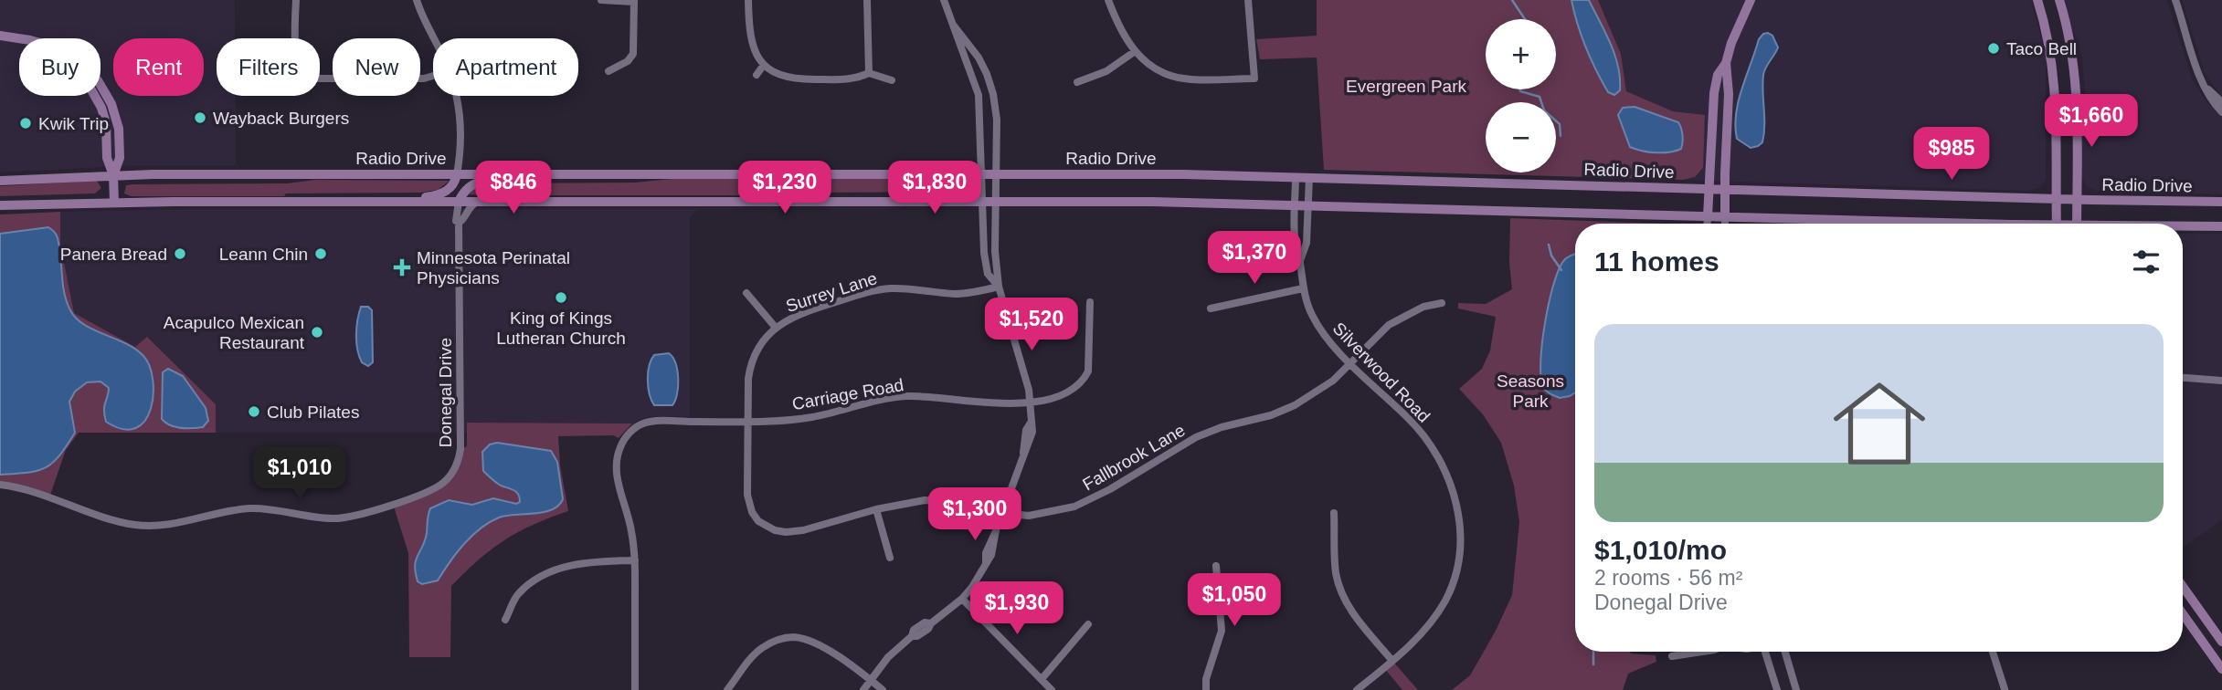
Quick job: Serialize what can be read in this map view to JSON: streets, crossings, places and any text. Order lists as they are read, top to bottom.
{
  "streets": {
    "main road": ["Radio Drive"],
    "street": [
      "Surrey Lane",
      "Silverwood Road",
      "Donegal Drive",
      "Carriage Road",
      "Fallbrook Lane"
    ]
  },
  "crossings": [
    ["Radio Drive", "Silverwood Road"],
    ["Surrey Lane", "Carriage Road"],
    ["Surrey Lane", "Fallbrook Lane"],
    ["Silverwood Road", "Fallbrook Lane"],
    ["Carriage Road", "Fallbrook Lane"]
  ],
  "parks": ["Evergreen Park", "Seasons Park"],
  "places": {
    "other": [
      "Taco Bell",
      "Wayback Burgers",
      "Kwik Trip",
      "Panera Bread",
      "Leann Chin",
      "King of Kings Lutheran Church",
      "Acapulco Mexican Restaurant",
      "Club Pilates"
    ],
    "health": ["Minnesota Perinatal Physicians"]
  },
  "page": {
    "map_buttons": ["+", "−"],
    "chip": [
      "Buy",
      "Rent",
      "Filters",
      "New",
      "Apartment"
    ],
    "price": [
      "$1,660",
      "$985",
      "$846",
      "$1,230",
      "$1,830",
      "$1,370",
      "$1,520",
      "$1,010",
      "$1,300",
      "$1,050",
      "$1,930"
    ],
    "heading": "11 homes",
    "list": [
      {
        "name": "$1,010/mo",
        "note": "2 rooms · 56 m² · Donegal Drive"
      }
    ]
  }
}
